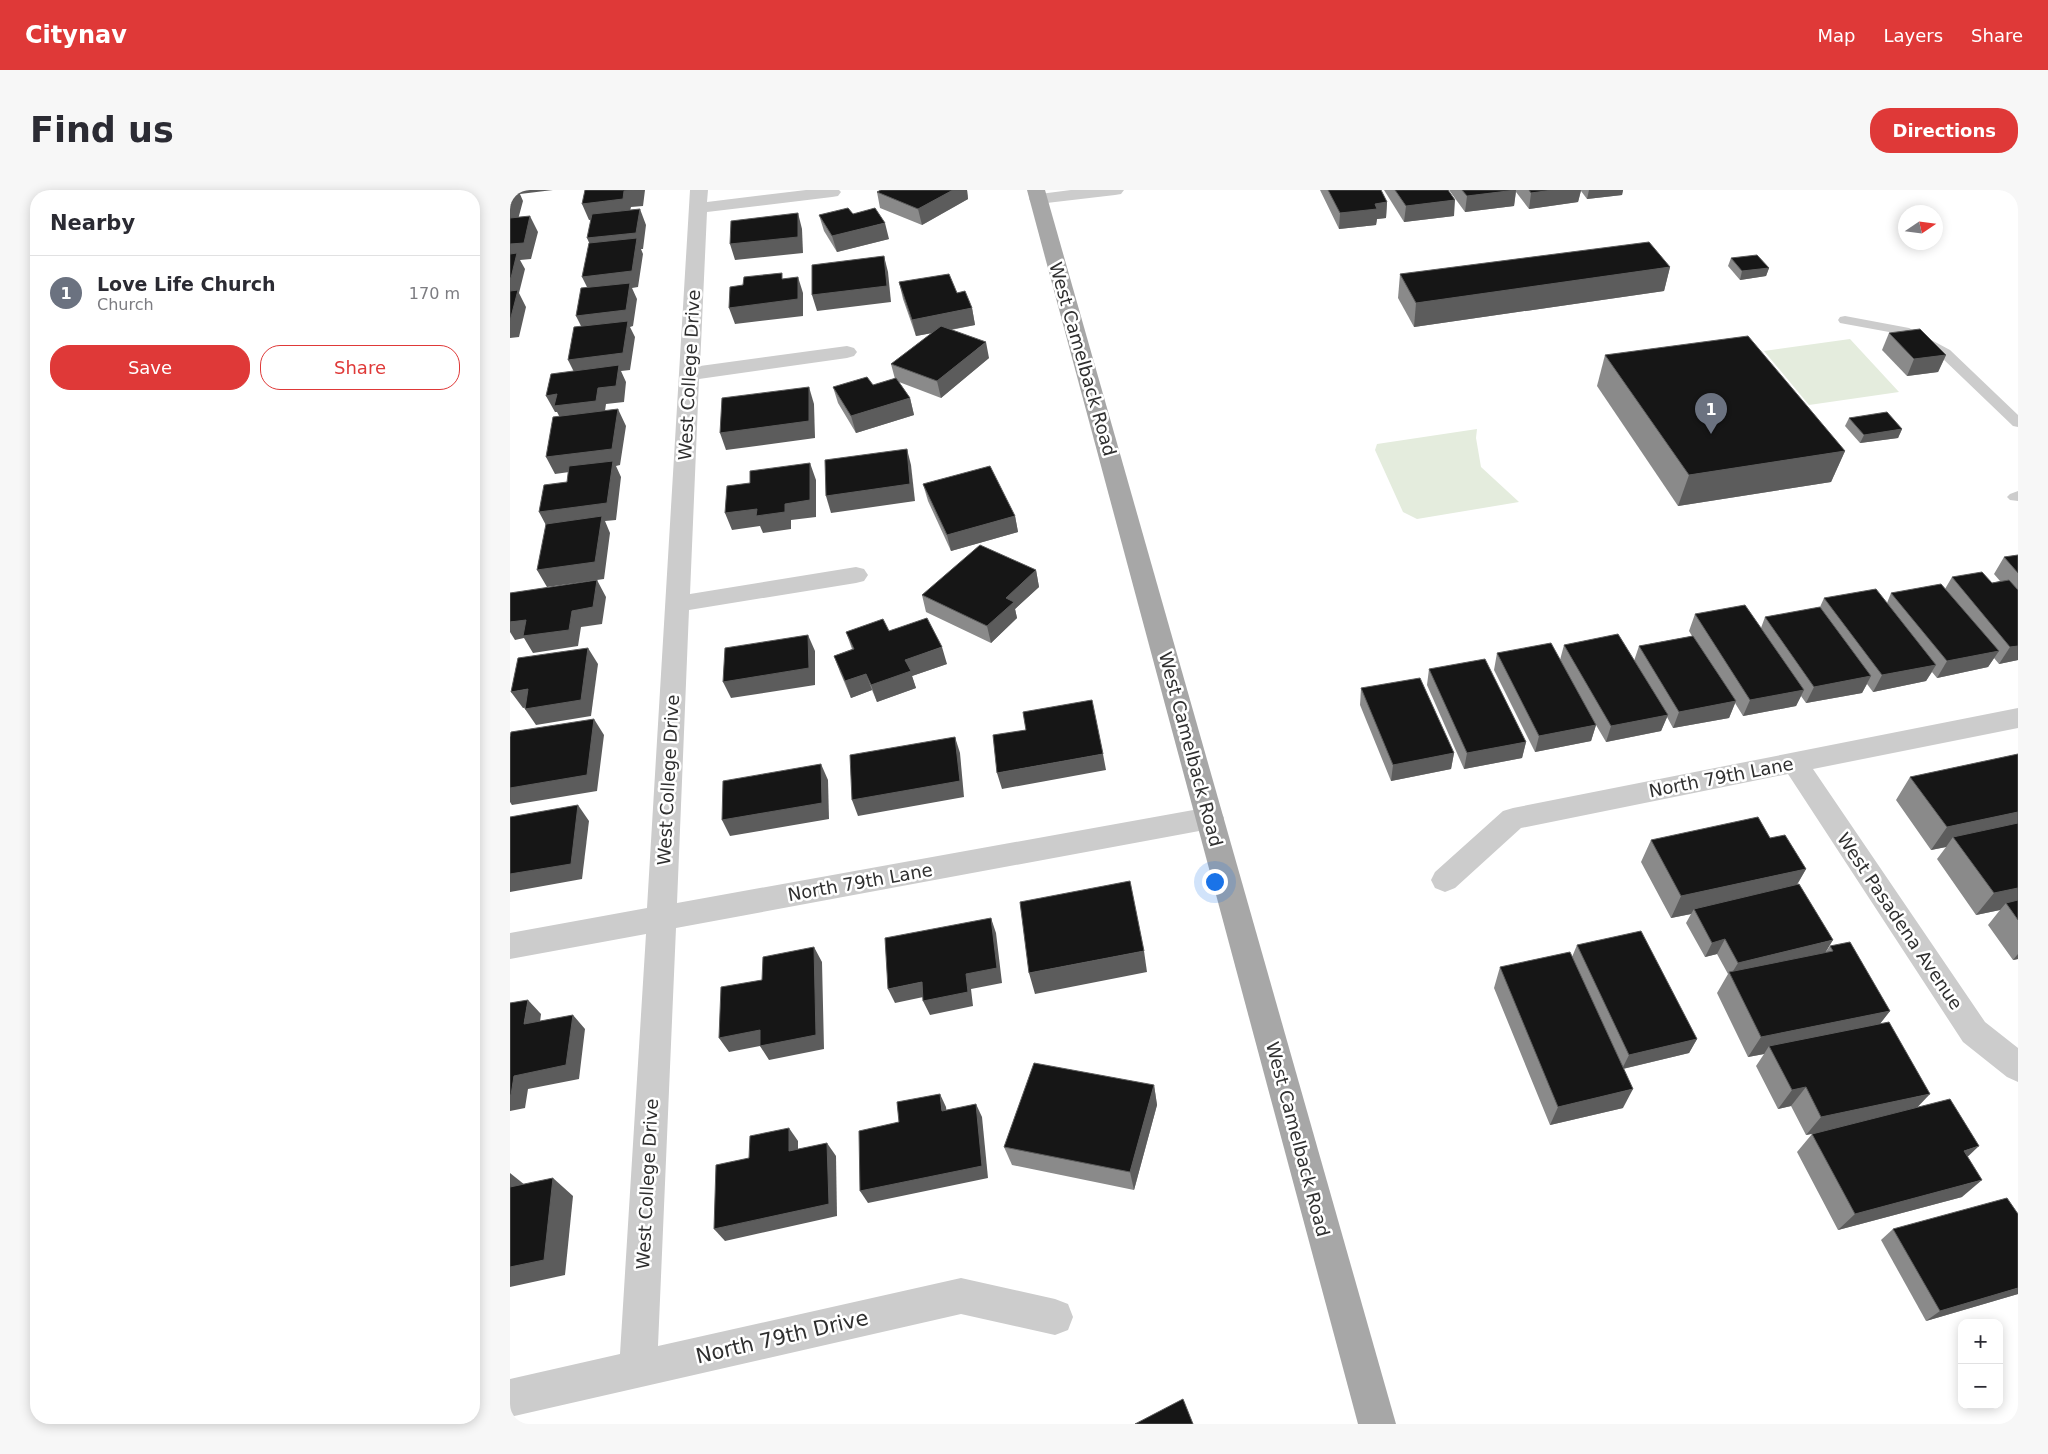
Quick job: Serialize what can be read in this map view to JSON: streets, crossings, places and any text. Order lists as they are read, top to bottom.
{
  "streets": {
    "main road": ["West Camelback Road"],
    "street": [
      "West College Drive",
      "North 79th Lane",
      "West Pasadena Avenue",
      "North 79th Drive"
    ]
  },
  "crossings": [
    ["West Camelback Road", "North 79th Lane"],
    ["West College Drive", "North 79th Lane"],
    ["West College Drive", "North 79th Drive"],
    ["North 79th Lane", "West Pasadena Avenue"]
  ],
  "north": "right",
  "page": {
    "header": "Citynav",
    "nav": ["Map", "Layers", "Share"],
    "buttons": [
      "Directions",
      ["Save", "Share"]
    ],
    "title": "Find us",
    "heading": "Nearby",
    "list": [
      {
        "mark": "1",
        "name": "Love Life Church",
        "note": "Church",
        "value": "170 m"
      }
    ],
    "pins": "1",
    "map_buttons": ["+", "−"]
  }
}
